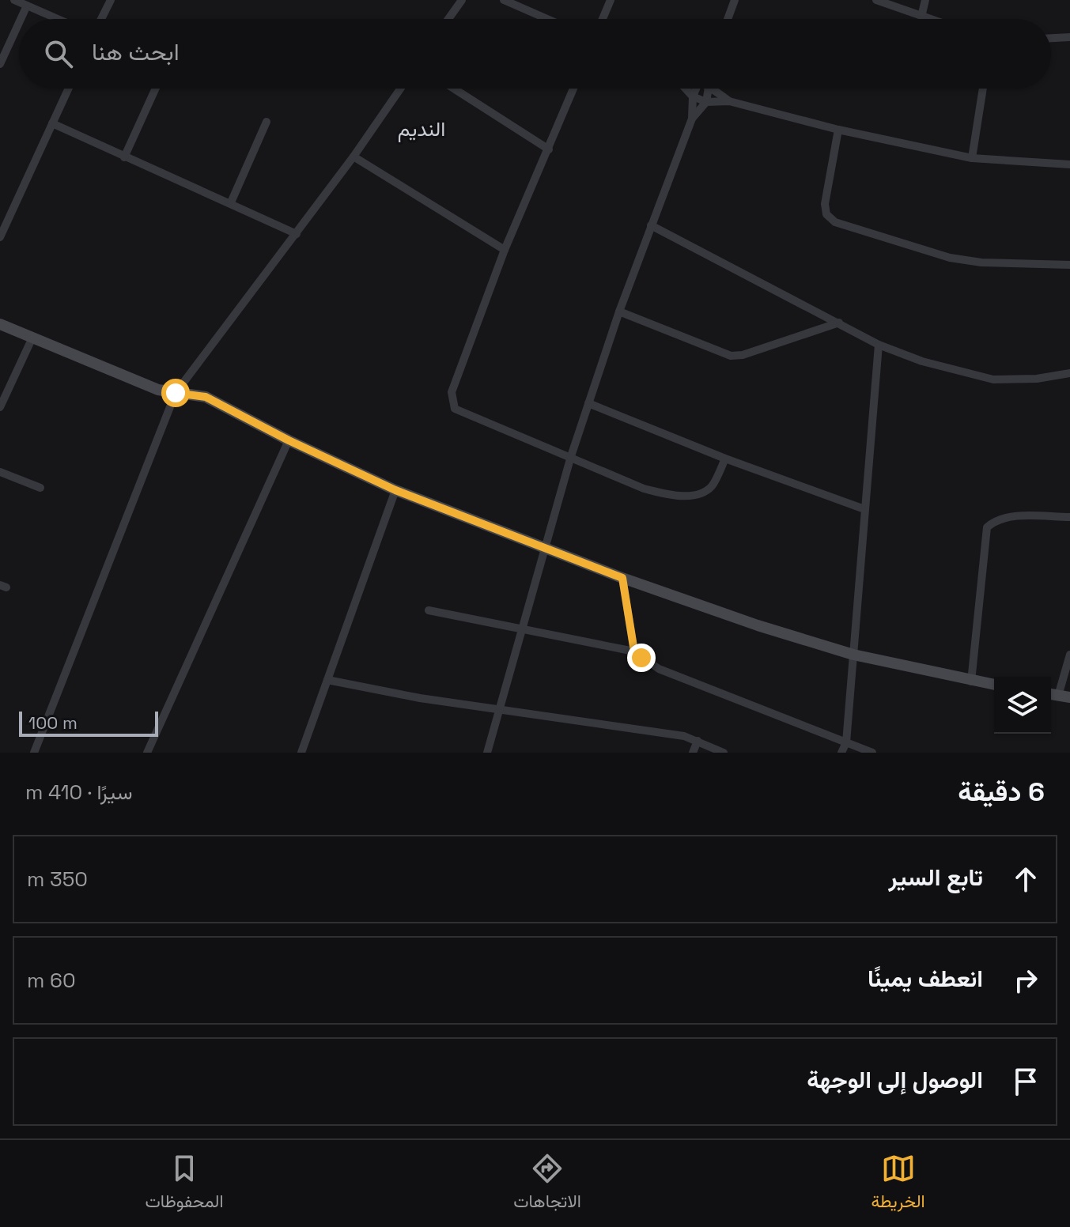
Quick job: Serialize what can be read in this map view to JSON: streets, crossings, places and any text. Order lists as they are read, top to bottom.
{
  "districts": ["النديم"],
  "scale_bar": "100 m",
  "page": {
    "search": "ابحث هنا",
    "scale": "100 m",
    "heading": ["6 دقيقة", "سيرًا · 410 m"],
    "list": [
      ["تابع السير", "350 m"],
      ["انعطف يمينًا", "60 m"],
      "الوصول إلى الوجهة"
    ],
    "nav": ["الخريطة", "الاتجاهات", "المحفوظات"]
  }
}
